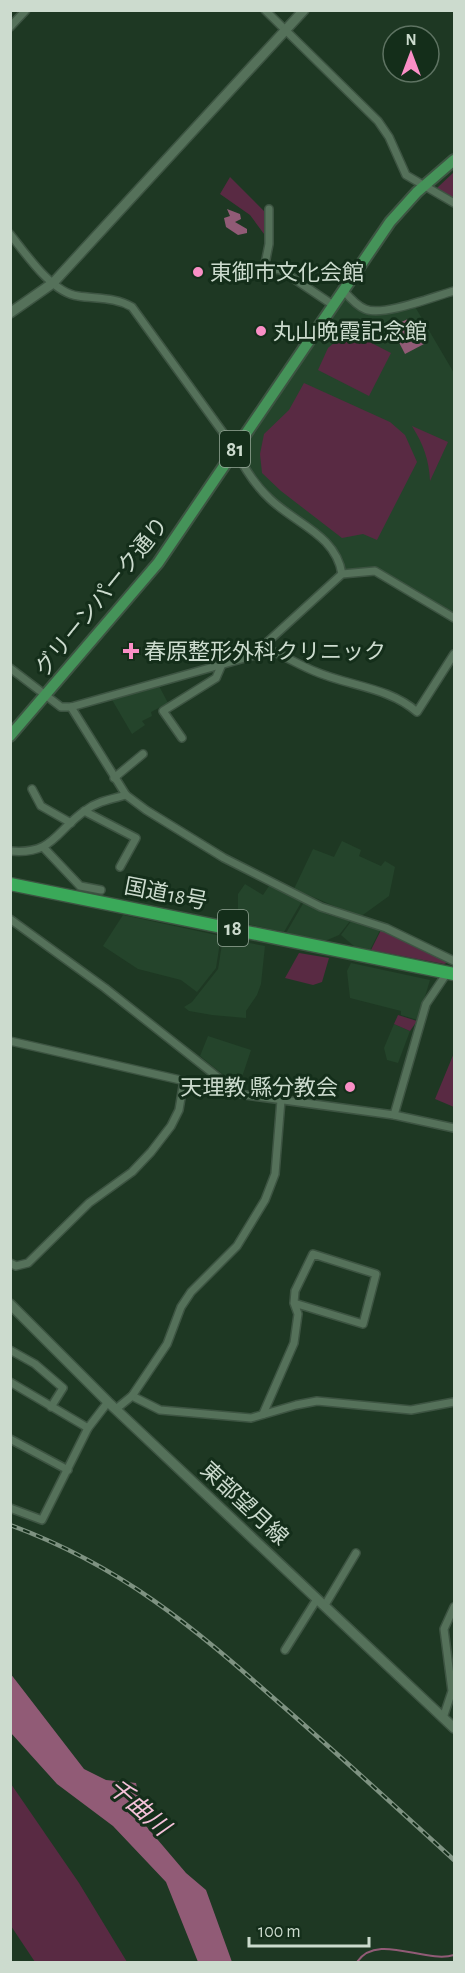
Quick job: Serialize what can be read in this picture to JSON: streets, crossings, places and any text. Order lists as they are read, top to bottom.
{
  "streets": {
    "highway": ["国道18号", "18"],
    "main road": ["81", "グリーンパーク通り", "東部望月線"]
  },
  "water": ["千曲川"],
  "places": {
    "other": ["東御市文化会館", "丸山晩霞記念館", "天理教 縣分教会"],
    "health": ["春原整形外科クリニック"]
  },
  "scale_bar": "100 m",
  "north": "top"
}
